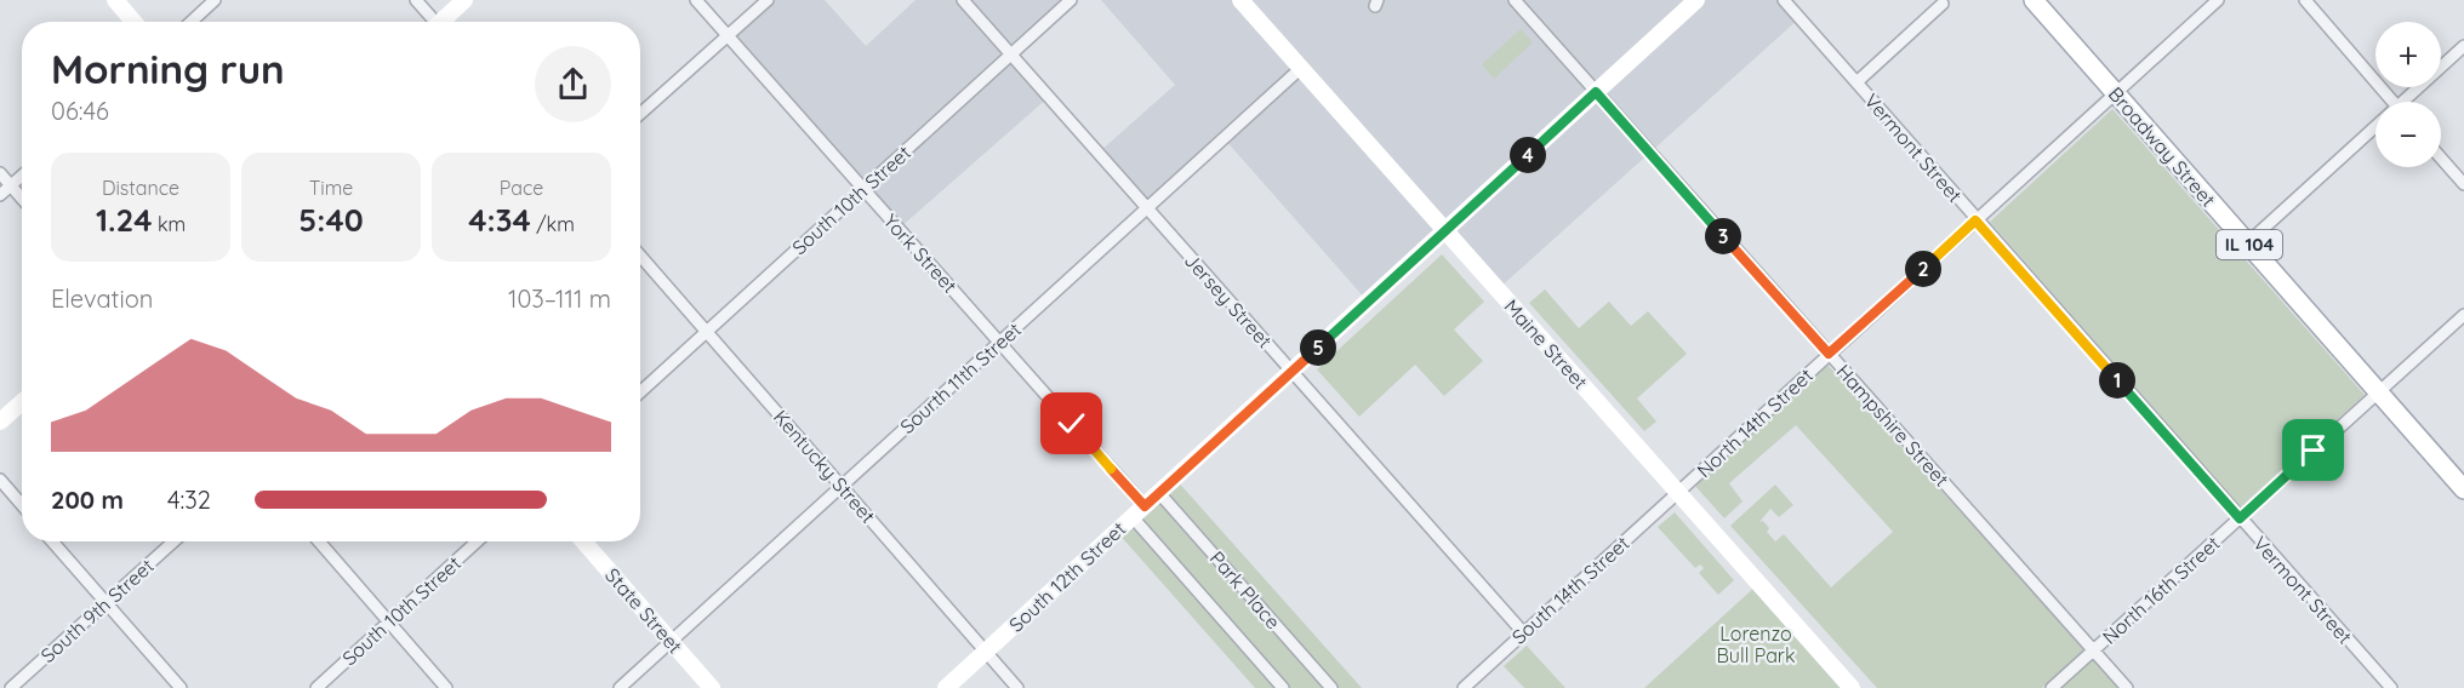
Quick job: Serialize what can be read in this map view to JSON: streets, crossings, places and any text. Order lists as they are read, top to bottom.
{
  "streets": {
    "main road": ["Broadway Street", "IL 104"],
    "street": [
      "Vermont Street",
      "South 10th Street",
      "York Street",
      "Jersey Street",
      "Maine Street",
      "Sourth 11th Street",
      "North 14th Street",
      "Hampshire Street",
      "Kentucky Street",
      "South 12th Street",
      "Park Place",
      "South 14th Street",
      "North 16th Street",
      "South 9th Street",
      "State Street"
    ]
  },
  "crossings": [
    ["Broadway Street", "North 14th Street"],
    ["Broadway Street", "North 16th Street"],
    ["Vermont Street", "North 14th Street"],
    ["Vermont Street", "North 16th Street"],
    ["South 10th Street", "York Street"],
    ["South 10th Street", "Jersey Street"],
    ["South 10th Street", "Kentucky Street"],
    ["York Street", "Sourth 11th Street"],
    ["York Street", "South 12th Street"],
    ["York Street", "Park Place"],
    ["Jersey Street", "Sourth 11th Street"],
    ["Jersey Street", "South 12th Street"],
    ["Jersey Street", "South 14th Street"],
    ["Maine Street", "Sourth 11th Street"],
    ["Maine Street", "North 14th Street"],
    ["Maine Street", "South 12th Street"],
    ["Maine Street", "South 14th Street"],
    ["Sourth 11th Street", "Kentucky Street"],
    ["Sourth 11th Street", "State Street"],
    ["North 14th Street", "Hampshire Street"],
    ["North 14th Street", "South 14th Street"],
    ["Hampshire Street", "South 12th Street"],
    ["Hampshire Street", "North 16th Street"],
    ["Kentucky Street", "South 12th Street"],
    ["South 12th Street", "Park Place"]
  ],
  "parks": ["Lorenzo Bull Park"],
  "page": {
    "map_buttons": ["+", "−"],
    "heading": ["Morning run", "06:46"],
    "pins": [
      "4",
      "3",
      "2",
      "5",
      "1"
    ],
    "stats": [
      ["Distance", "1.24 km"],
      ["Time", "5:40"],
      ["Pace", "4:34 /km"]
    ],
    "chart": ["Elevation", "103–111 m"],
    "list": [
      {
        "name": "200 m",
        "note": "4:32"
      }
    ]
  }
}
